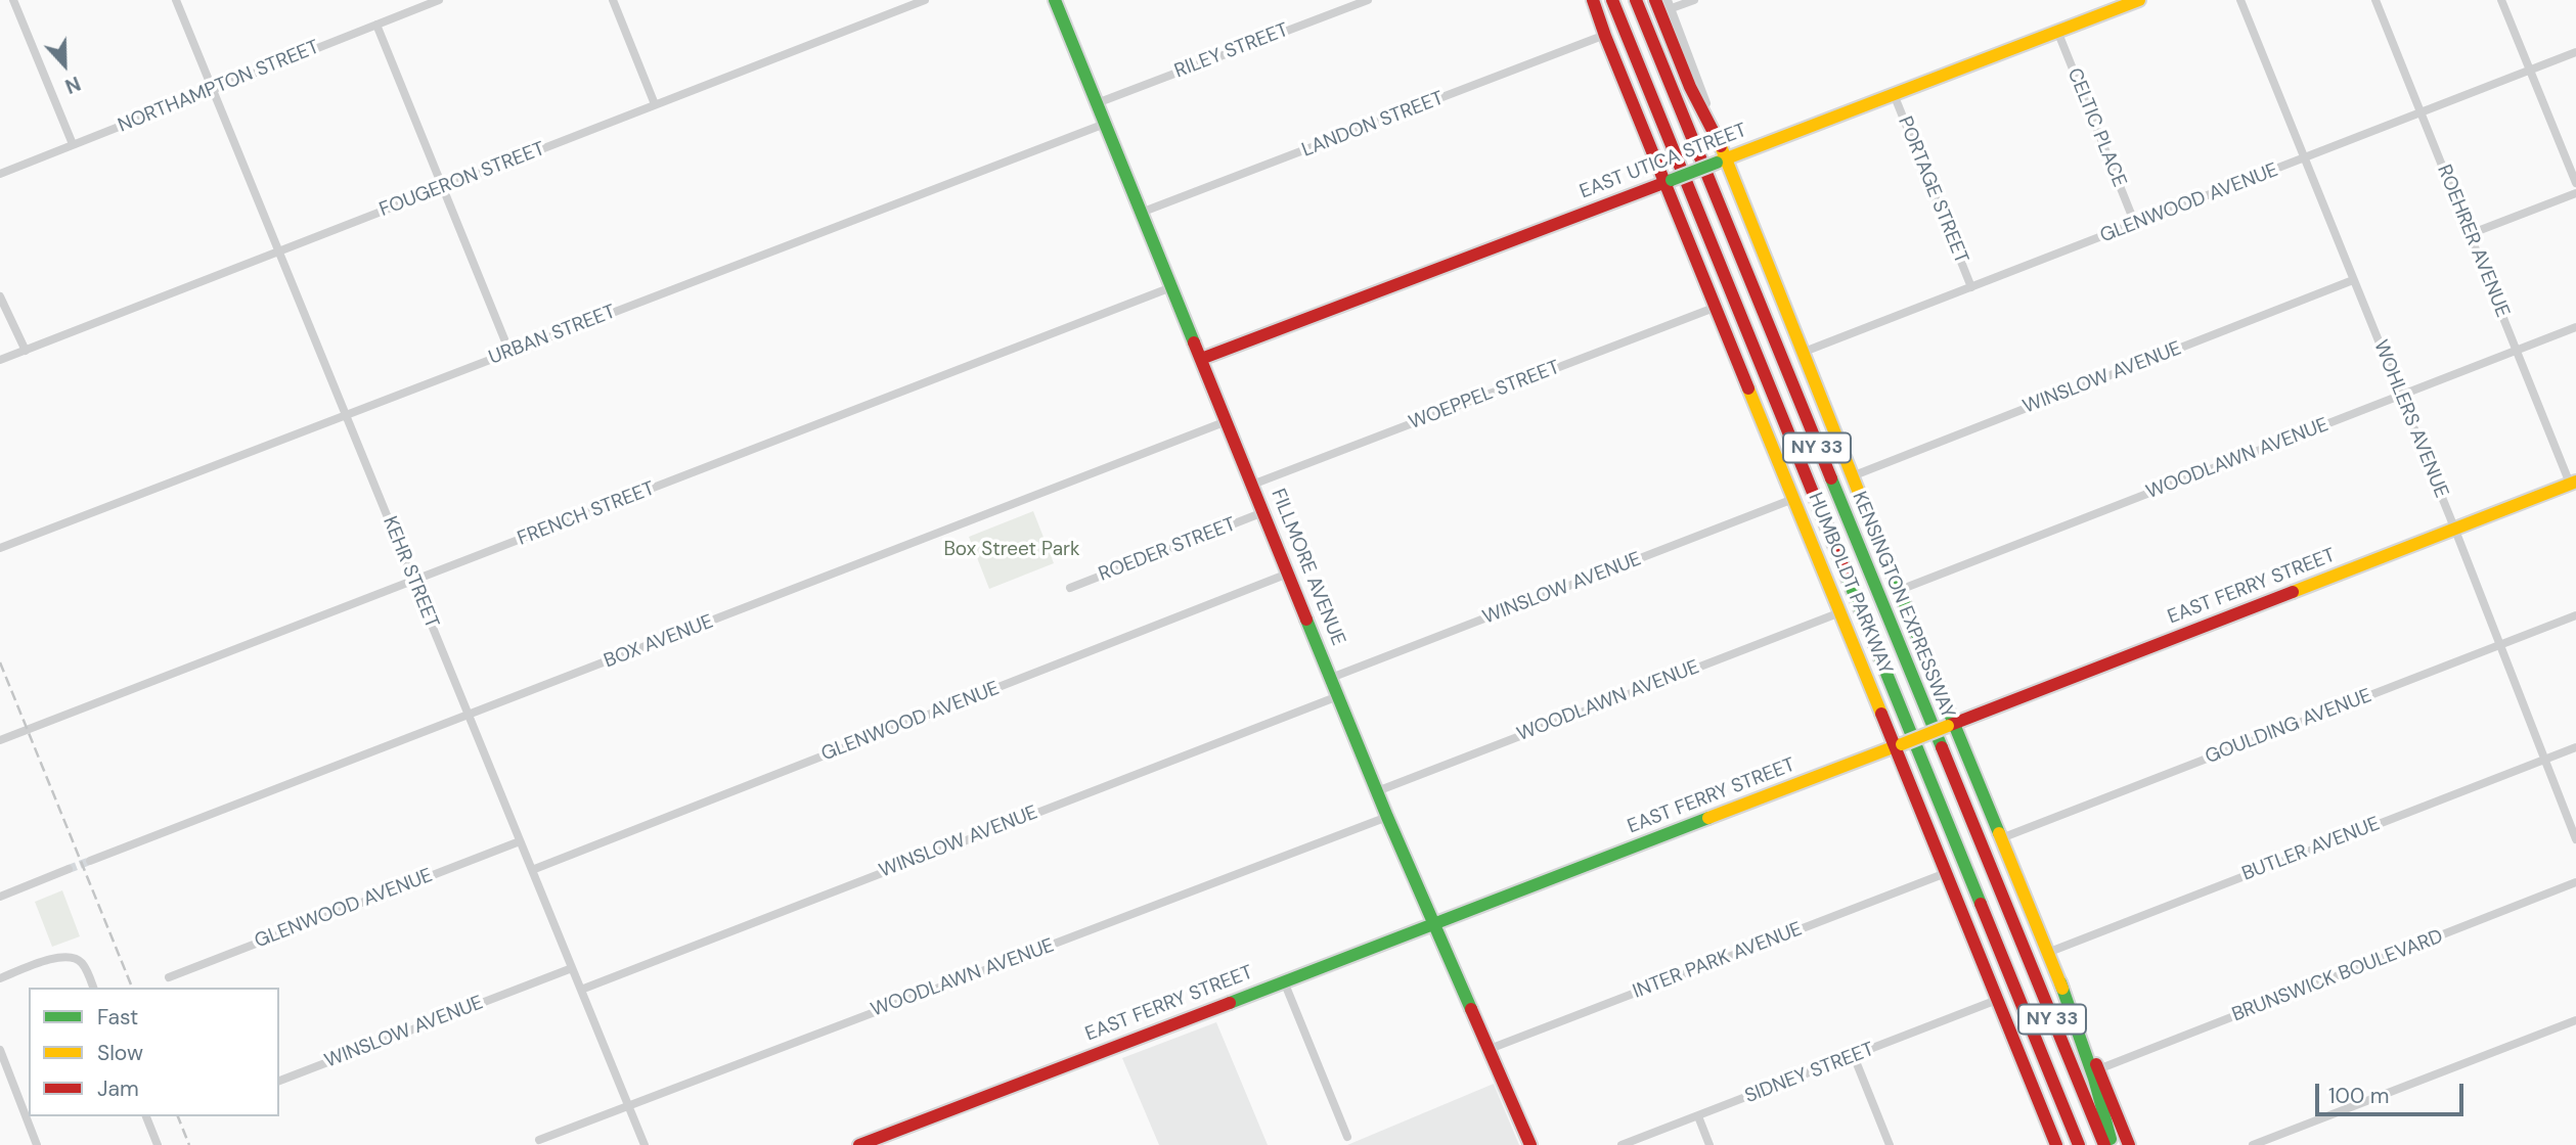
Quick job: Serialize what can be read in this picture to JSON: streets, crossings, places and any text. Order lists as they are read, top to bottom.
{
  "streets": {
    "main road": [
      "EAST UTICA STREET",
      "NY 33",
      "FILLMORE AVENUE",
      "HUMBOLDT PARKWAY",
      "EAST FERRY STREET",
      "KENSINGTON EXPRESSWAY"
    ],
    "street": [
      "RILEY STREET",
      "NORTHAMPTON STREET",
      "LANDON STREET",
      "CELTIC PLACE",
      "FOUGERON STREET",
      "PORTAGE STREET",
      "GLENWOOD AVENUE",
      "ROEHRER AVENUE",
      "URBAN STREET",
      "WINSLOW AVENUE",
      "WOEPPEL STREET",
      "WOHLERS AVENUE",
      "WOODLAWN AVENUE",
      "FRENCH STREET",
      "ROEDER STREET",
      "KEHR STREET",
      "BOX AVENUE",
      "GOULDING AVENUE",
      "BUTLER AVENUE",
      "INTER PARK AVENUE",
      "BRUNSWICK BOULEVARD",
      "SIDNEY STREET"
    ]
  },
  "crossings": [
    ["RILEY STREET", "FILLMORE AVENUE"],
    ["NORTHAMPTON STREET", "KEHR STREET"],
    ["LANDON STREET", "FILLMORE AVENUE"],
    ["LANDON STREET", "HUMBOLDT PARKWAY"],
    ["CELTIC PLACE", "EAST UTICA STREET"],
    ["CELTIC PLACE", "GLENWOOD AVENUE"],
    ["EAST UTICA STREET", "PORTAGE STREET"],
    ["EAST UTICA STREET", "FILLMORE AVENUE"],
    ["EAST UTICA STREET", "HUMBOLDT PARKWAY"],
    ["FOUGERON STREET", "KEHR STREET"],
    ["PORTAGE STREET", "GLENWOOD AVENUE"],
    ["GLENWOOD AVENUE", "ROEHRER AVENUE"],
    ["GLENWOOD AVENUE", "WOHLERS AVENUE"],
    ["GLENWOOD AVENUE", "FILLMORE AVENUE"],
    ["GLENWOOD AVENUE", "KEHR STREET"],
    ["ROEHRER AVENUE", "WOODLAWN AVENUE"],
    ["ROEHRER AVENUE", "EAST FERRY STREET"],
    ["URBAN STREET", "FILLMORE AVENUE"],
    ["URBAN STREET", "KEHR STREET"],
    ["WINSLOW AVENUE", "WOHLERS AVENUE"],
    ["WINSLOW AVENUE", "FILLMORE AVENUE"],
    ["WINSLOW AVENUE", "KEHR STREET"],
    ["WINSLOW AVENUE", "HUMBOLDT PARKWAY"],
    ["WOEPPEL STREET", "FILLMORE AVENUE"],
    ["WOEPPEL STREET", "HUMBOLDT PARKWAY"],
    ["WOHLERS AVENUE", "WOODLAWN AVENUE"],
    ["WOHLERS AVENUE", "EAST FERRY STREET"],
    ["WOHLERS AVENUE", "GOULDING AVENUE"],
    ["WOHLERS AVENUE", "BUTLER AVENUE"],
    ["WOODLAWN AVENUE", "FILLMORE AVENUE"],
    ["WOODLAWN AVENUE", "KEHR STREET"],
    ["WOODLAWN AVENUE", "HUMBOLDT PARKWAY"],
    ["FRENCH STREET", "FILLMORE AVENUE"],
    ["FRENCH STREET", "KEHR STREET"],
    ["ROEDER STREET", "FILLMORE AVENUE"],
    ["FILLMORE AVENUE", "EAST FERRY STREET"],
    ["FILLMORE AVENUE", "BOX AVENUE"],
    ["FILLMORE AVENUE", "INTER PARK AVENUE"],
    ["KEHR STREET", "BOX AVENUE"],
    ["HUMBOLDT PARKWAY", "EAST FERRY STREET"],
    ["HUMBOLDT PARKWAY", "INTER PARK AVENUE"],
    ["HUMBOLDT PARKWAY", "SIDNEY STREET"]
  ],
  "parks": ["Box Street Park"],
  "legend": ["Fast", "Slow", "Jam"],
  "scale_bar": "100 m",
  "north": "bottom"
}
